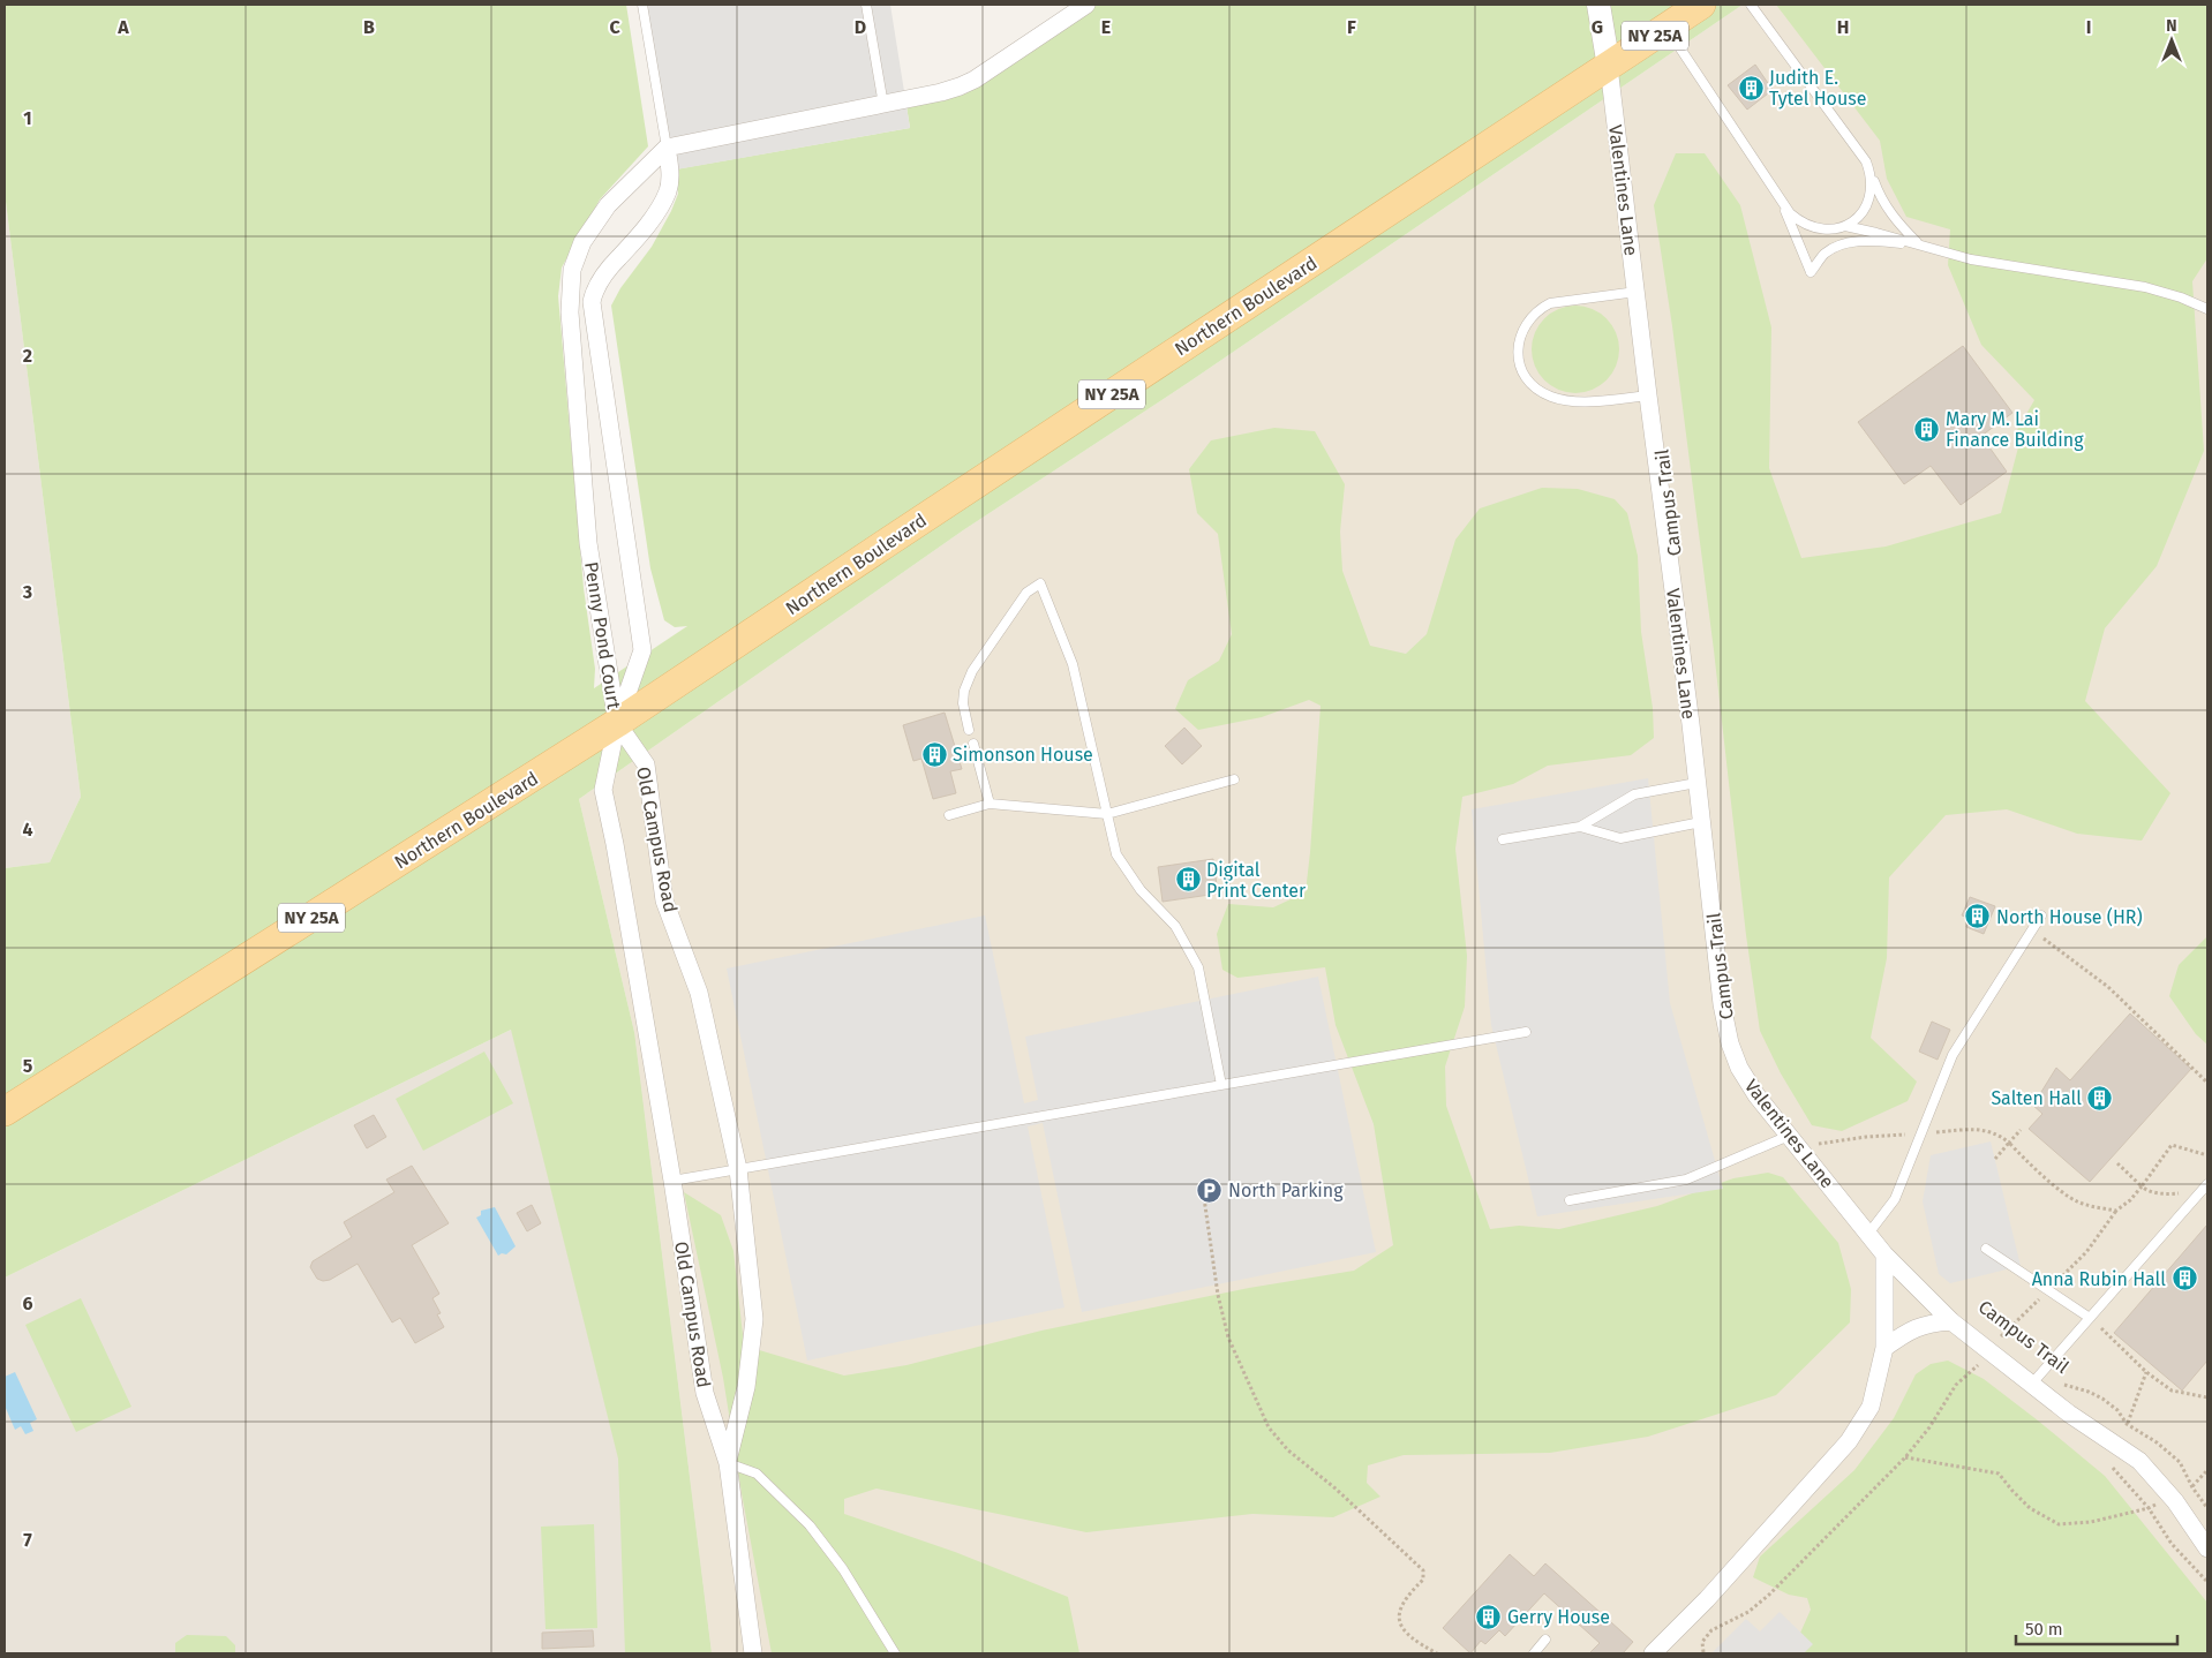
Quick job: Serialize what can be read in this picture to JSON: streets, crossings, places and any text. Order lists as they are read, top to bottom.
{
  "streets": {
    "main road": ["NY 25A", "Northern Boulevard"],
    "street": ["Valentines Lane", "Penny Pond Court", "Old Campus Road"],
    "path": ["Campus Trail"]
  },
  "crossings": [
    ["Valentines Lane", "Northern Boulevard"],
    ["Northern Boulevard", "Penny Pond Court"],
    ["Northern Boulevard", "Old Campus Road"],
    ["Penny Pond Court", "Old Campus Road"]
  ],
  "places": {
    "building": [
      "Judith E. Tytel House",
      "Mary M. Lai Finance Building",
      "Simonson House",
      "Digital Print Center",
      "North House (HR)",
      "Salten Hall",
      "Anna Rubin Hall",
      "Gerry House"
    ],
    "parking": ["North Parking"]
  },
  "scale_bar": "50 m",
  "north": "top",
  "grid": {
    "columns": [
      "A",
      "B",
      "C",
      "D",
      "E",
      "F",
      "G",
      "H",
      "I"
    ],
    "rows": [
      "1",
      "2",
      "3",
      "4",
      "5",
      "6",
      "7"
    ]
  }
}
